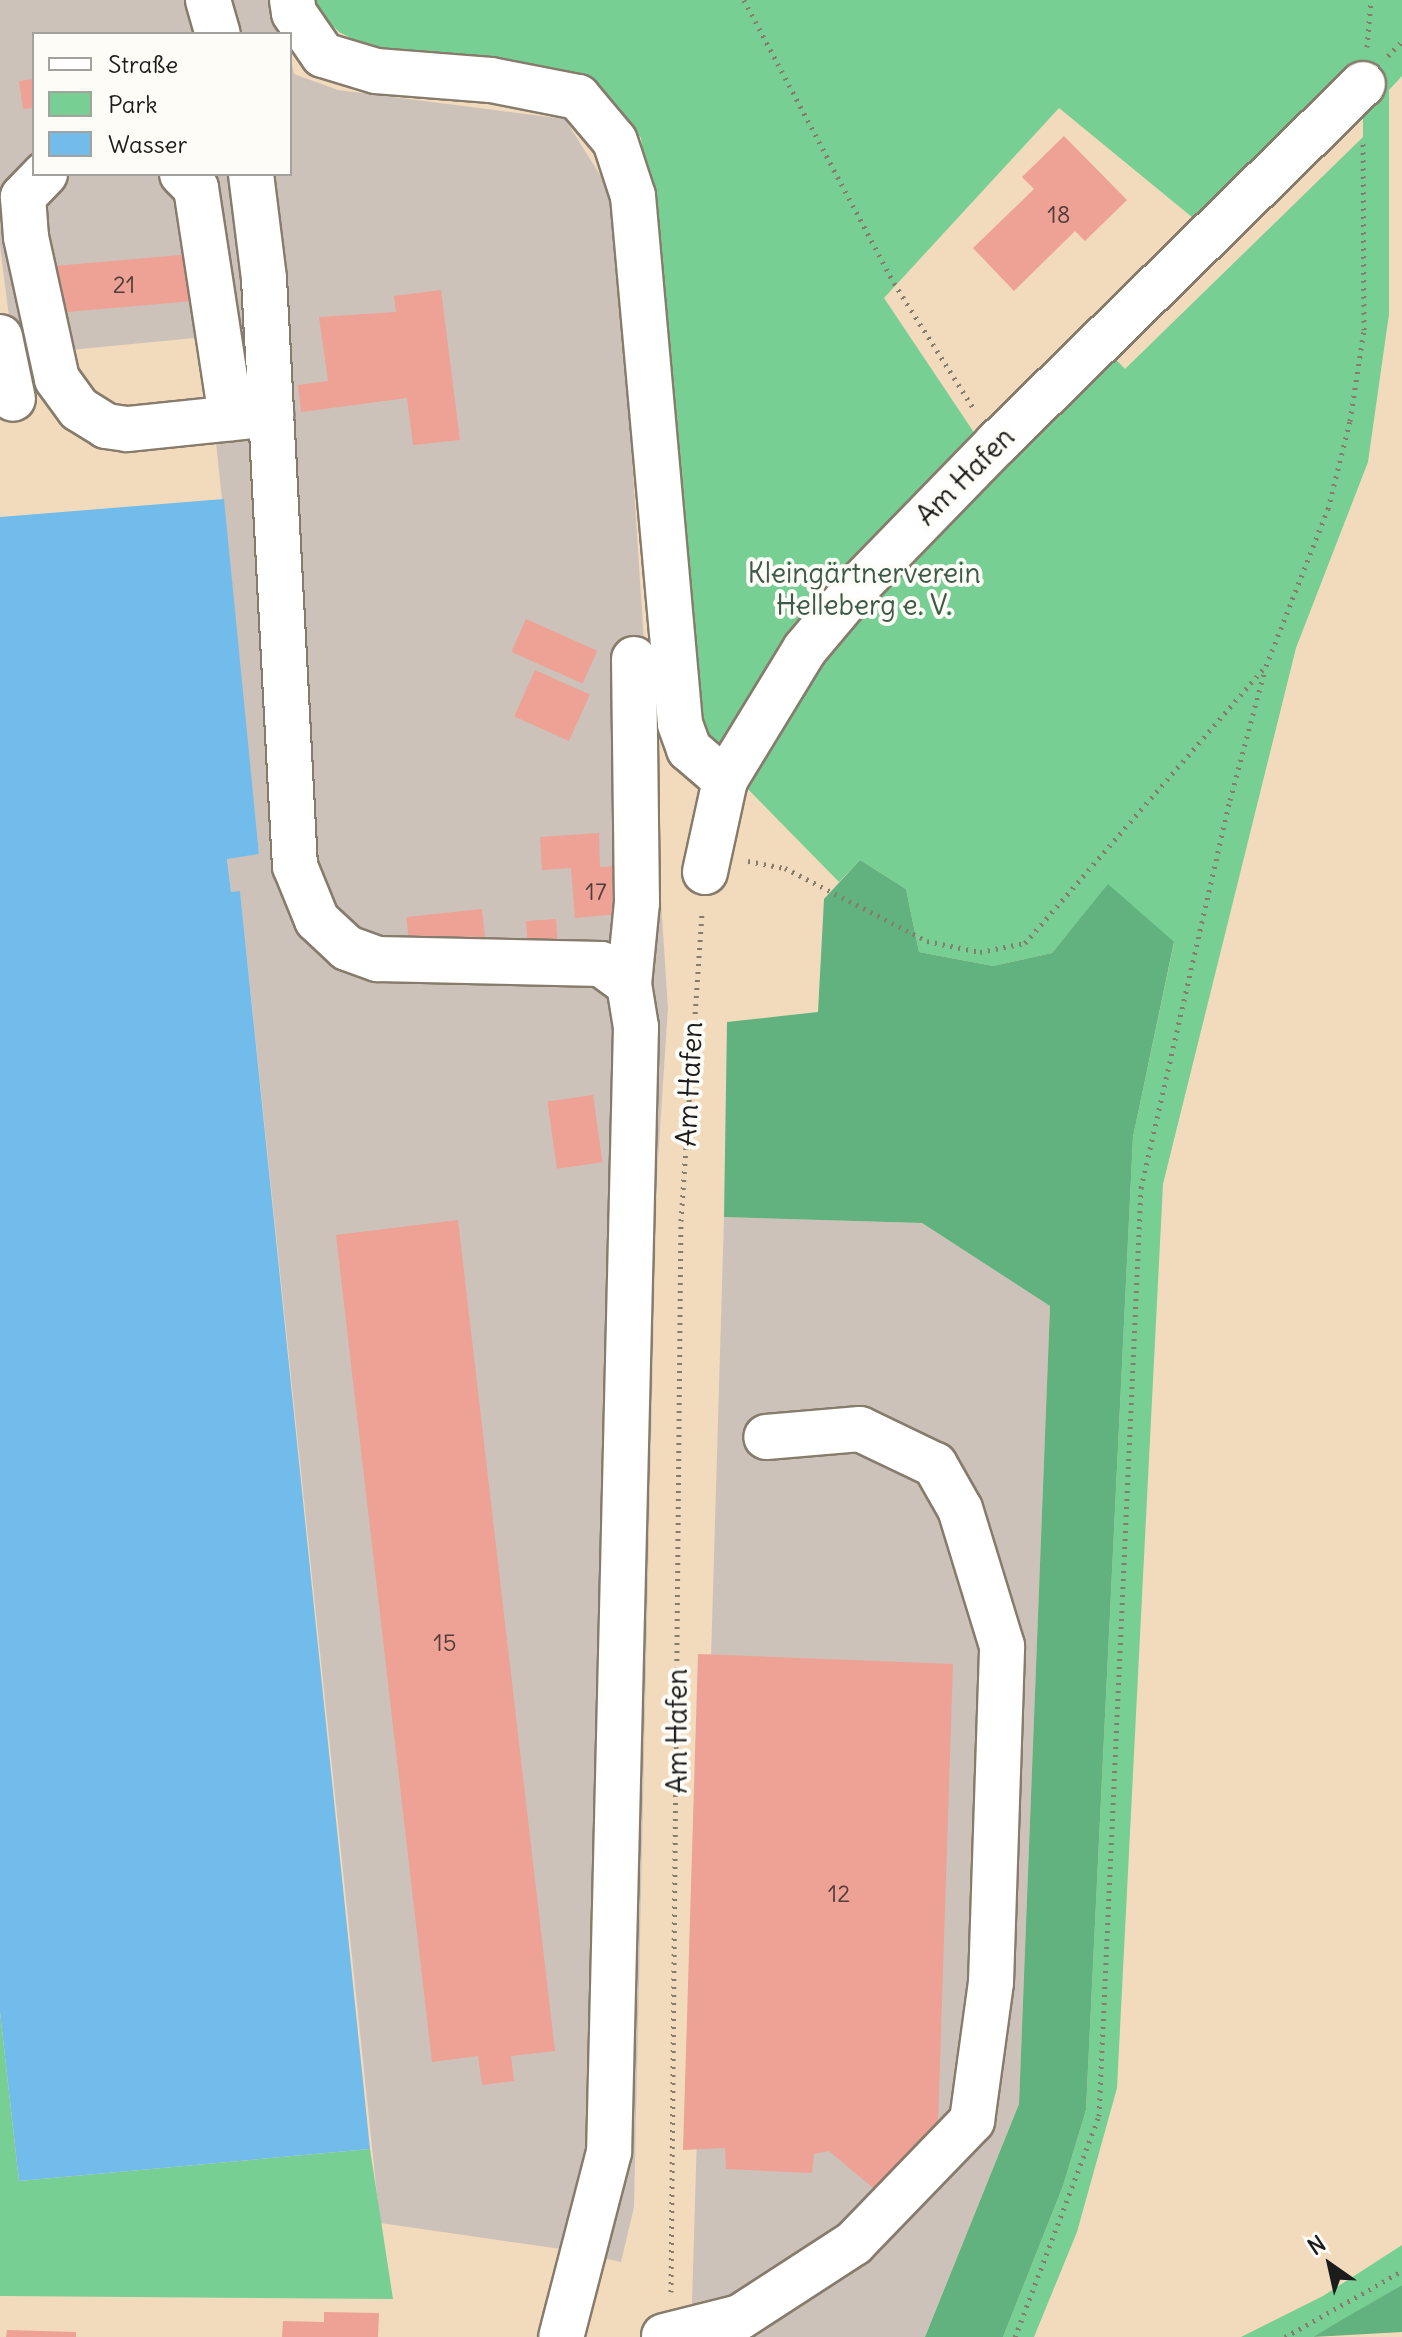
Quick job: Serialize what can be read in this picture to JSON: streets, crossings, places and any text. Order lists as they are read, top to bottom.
{
  "streets": {
    "lane": ["Am Hafen"]
  },
  "parks": ["Kleingärtnerverein Helleberg e. V."],
  "house_numbers": [
    "18",
    "21",
    "17",
    "15",
    "12"
  ],
  "legend": ["Straße", "Park", "Wasser"],
  "north": "top left"
}
